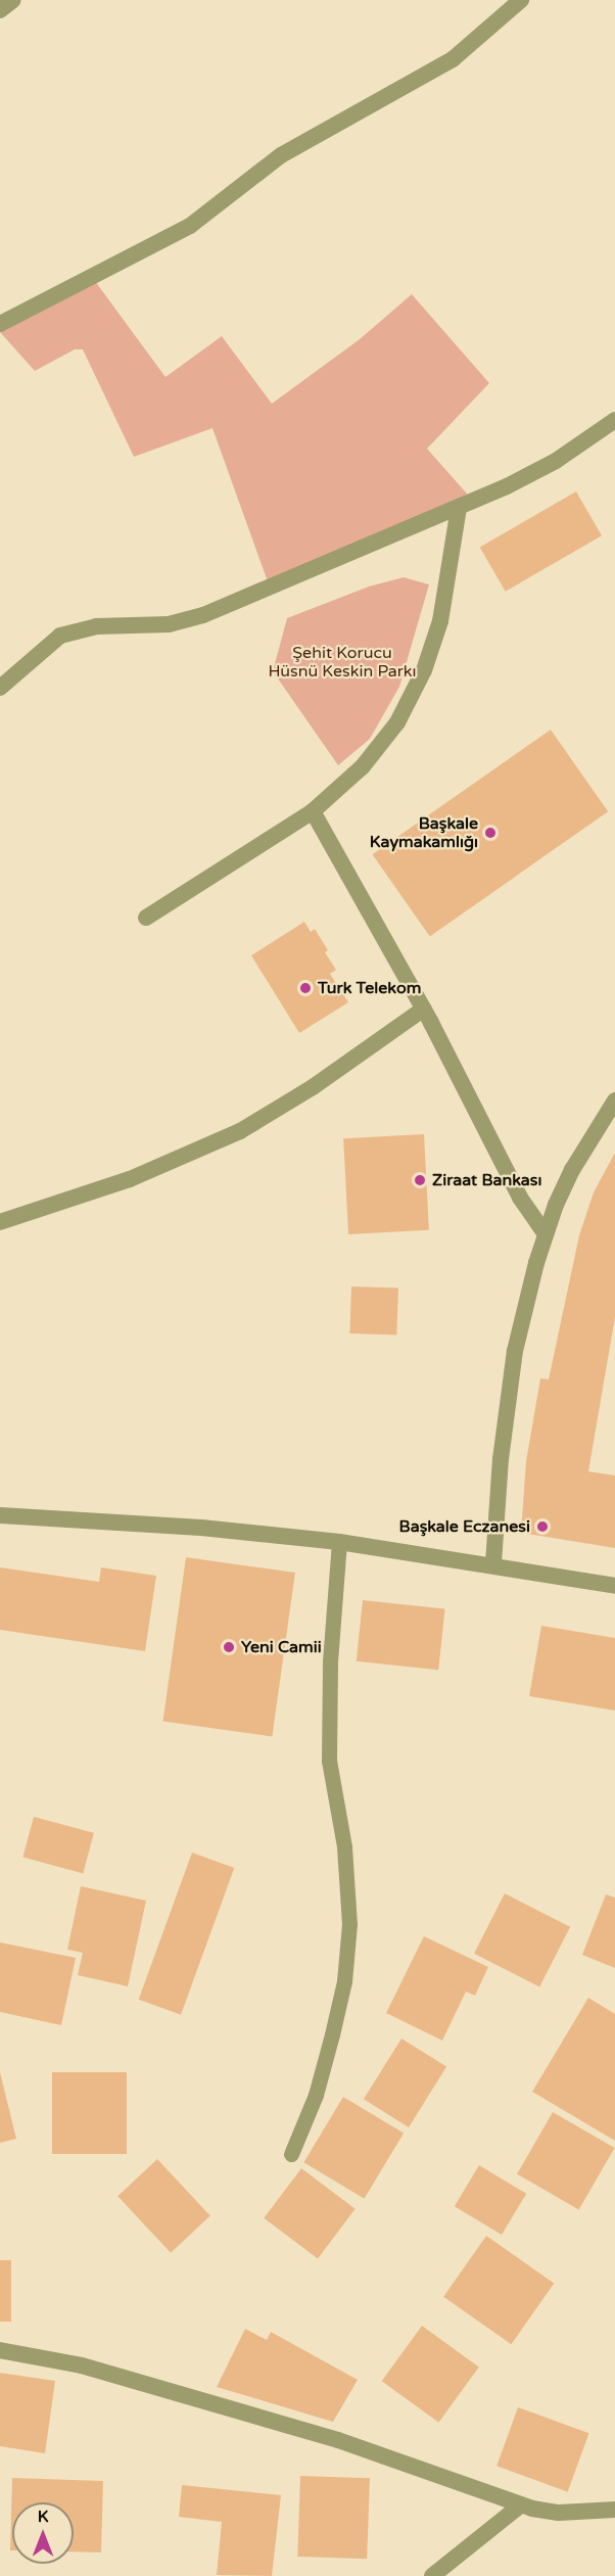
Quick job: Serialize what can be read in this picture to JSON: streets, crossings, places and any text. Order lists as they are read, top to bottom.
{
  "parks": ["Şehit Korucu Hüsnü Keskin Parkı"],
  "places": [
    "Başkale Kaymakamlığı",
    "Turk Telekom",
    "Ziraat Bankası",
    "Başkale Eczanesi",
    "Yeni Camii"
  ],
  "north": "top"
}
